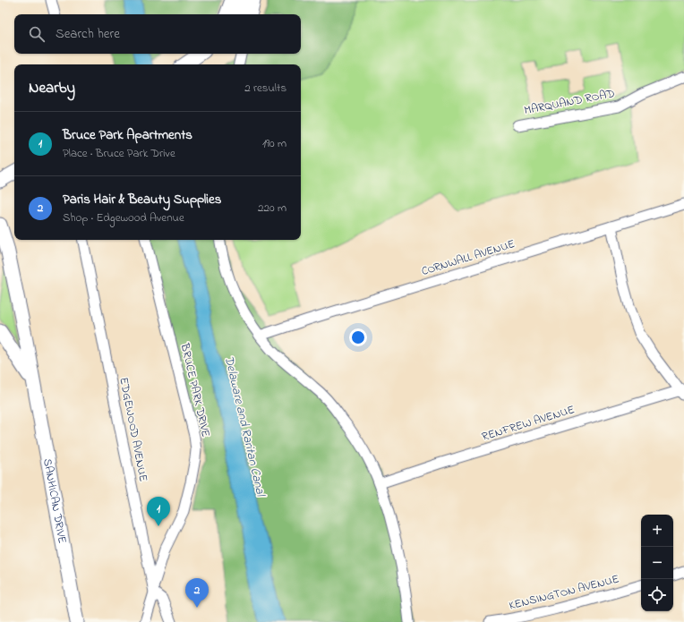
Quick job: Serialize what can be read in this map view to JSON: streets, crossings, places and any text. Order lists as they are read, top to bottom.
{
  "streets": {
    "main road": ["SANHICAN DRIVE"],
    "street": [
      "MARQUAND ROAD",
      "CORNWALL AVENUE",
      "BRUCE PARK DRIVE",
      "RENFREW AVENUE",
      "EDGEWOOD AVENUE",
      "KENSINGTON AVENUE"
    ]
  },
  "crossings": [
    ["BRUCE PARK DRIVE", "EDGEWOOD AVENUE"]
  ],
  "water": ["Delaware and Raritan Canal"],
  "page": {
    "search": "Search here",
    "heading": ["Nearby", "2 results"],
    "list": [
      {
        "mark": "1",
        "name": "Bruce Park Apartments",
        "note": "Place · Bruce Park Drive",
        "value": "190 m"
      },
      {
        "mark": "2",
        "name": "Paris Hair & Beauty Supplies",
        "note": "Shop · Edgewood Avenue",
        "value": "220 m"
      }
    ],
    "pins": ["1", "2"],
    "map_buttons": ["+", "−"]
  }
}
